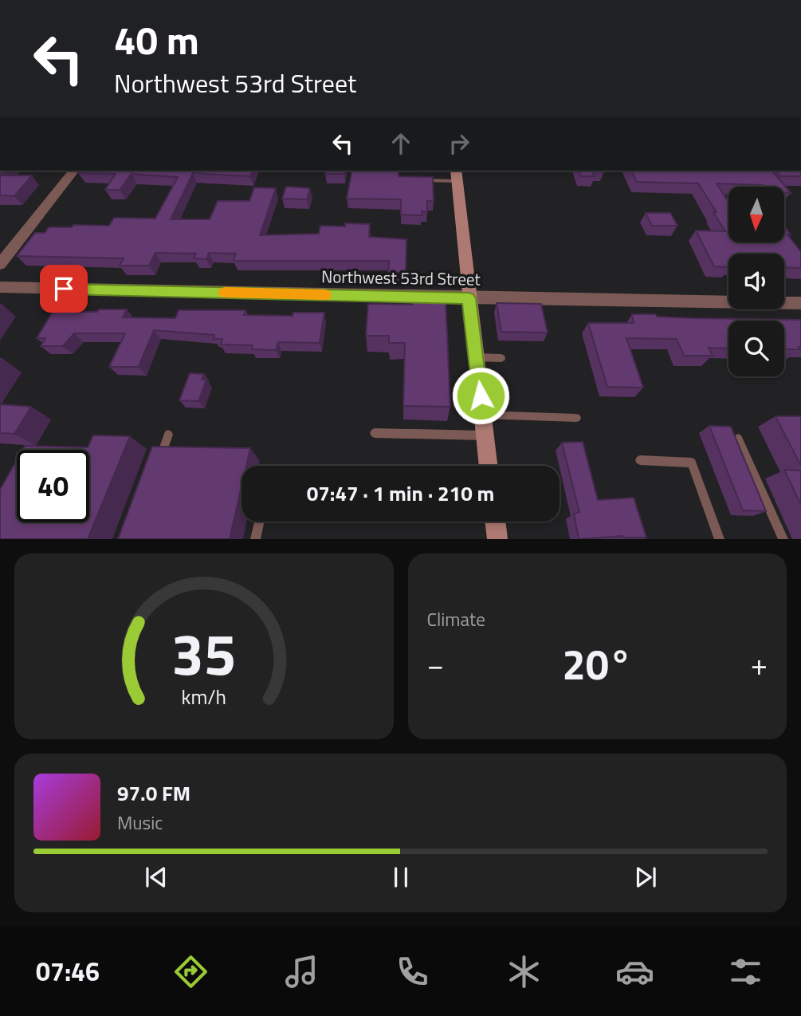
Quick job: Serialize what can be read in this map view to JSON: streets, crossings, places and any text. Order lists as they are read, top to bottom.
{
  "streets": {
    "street": ["Northwest 53rd Street"]
  },
  "north": "bottom",
  "page": {
    "turn": ["40 m", "Northwest 53rd Street"],
    "limit": "40",
    "trip": "07:47 · 1 min · 210 m",
    "tile": "Climate",
    "heat": ["−", "20°", "+"],
    "song": ["97.0 FM", "Music"],
    "tabs": "07:46",
    "gauge": ["35", "km/h"]
  }
}
